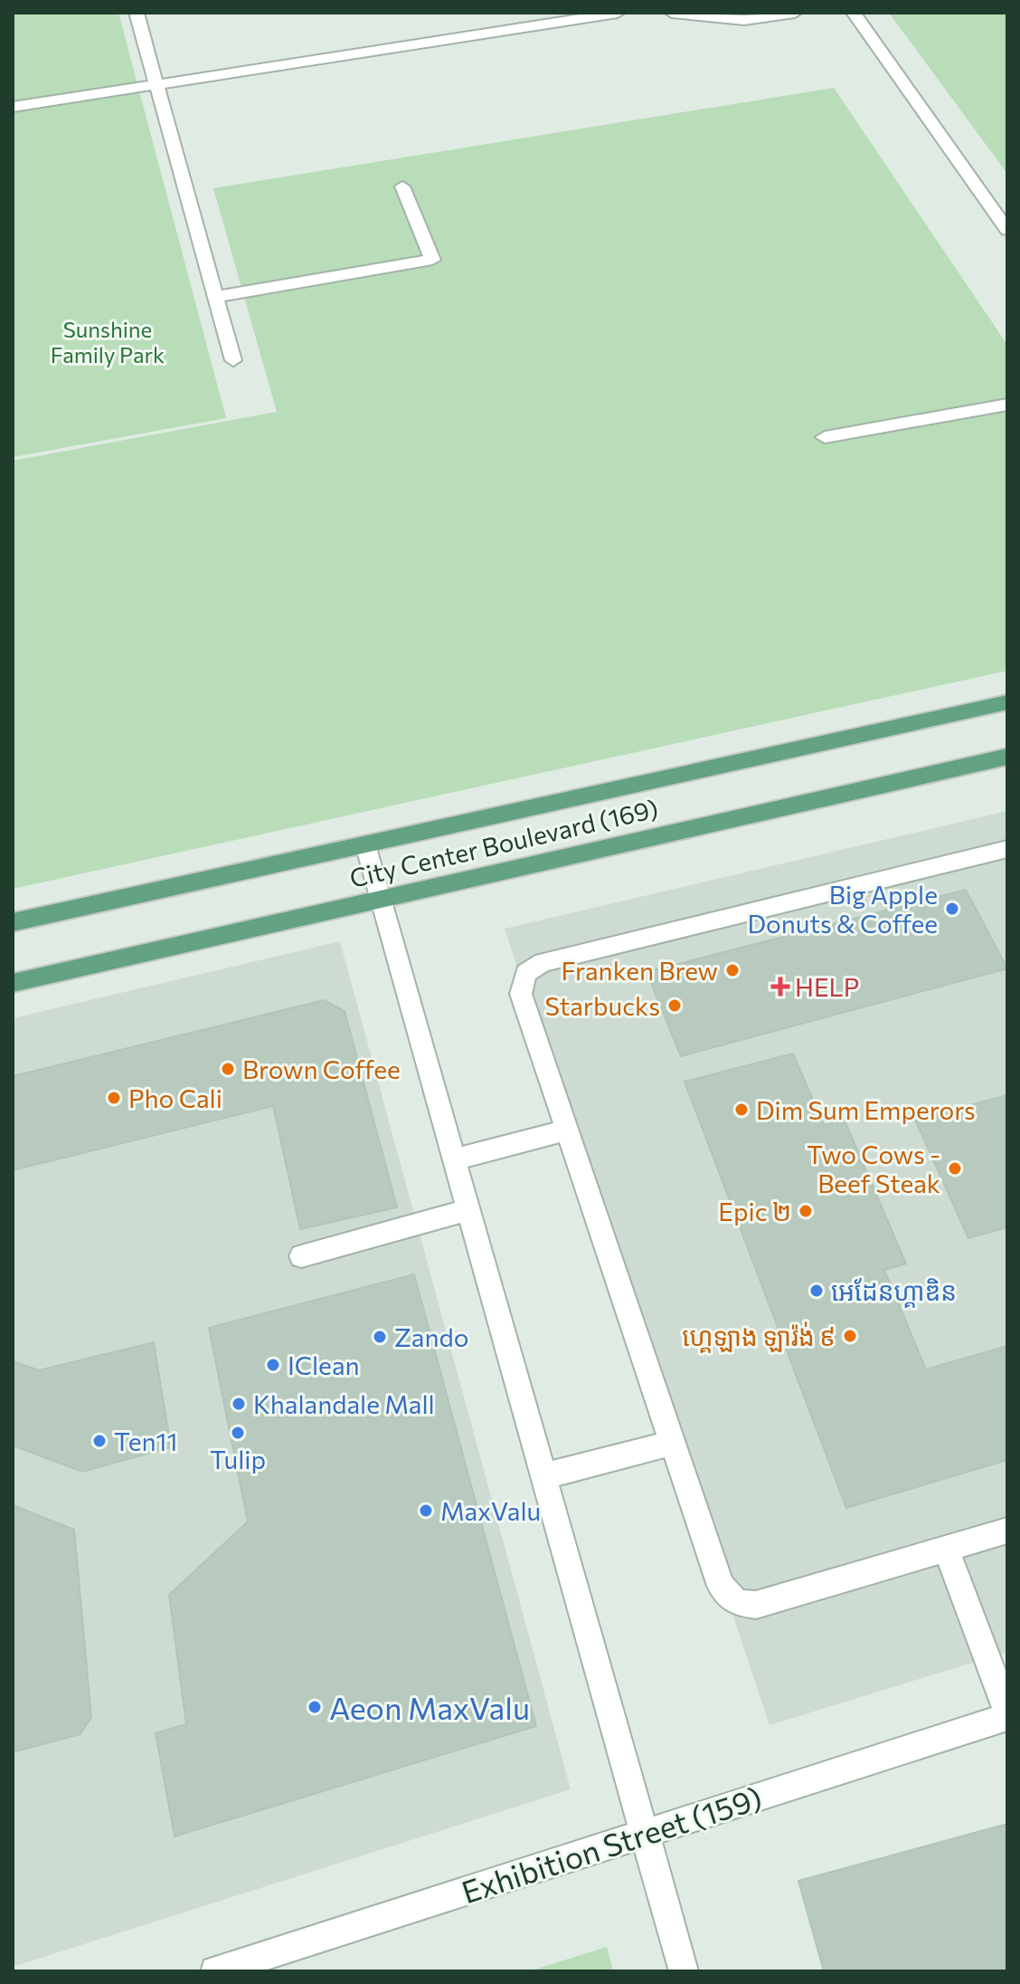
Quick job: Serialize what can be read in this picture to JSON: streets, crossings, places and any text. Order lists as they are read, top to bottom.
{
  "streets": {
    "main road": ["City Center Boulevard (169)"],
    "street": ["Exhibition Street (159)"]
  },
  "parks": ["Sunshine Family Park"],
  "places": {
    "other": [
      "Big Apple Donuts & Coffee",
      "Franken Brew",
      "Starbucks",
      "Brown Coffee",
      "Pho Cali",
      "Dim Sum Emperors",
      "Two Cows - Beef Steak",
      "Epic ២",
      "អេដែនហ្គាឌិន",
      "ហ្គេឡាង ឡារ៉ង់ ៩",
      "Zando",
      "IClean",
      "Khalandale Mall",
      "Tulip",
      "Ten11",
      "MaxValu",
      "Aeon MaxValu"
    ],
    "health": ["HELP"]
  }
}
